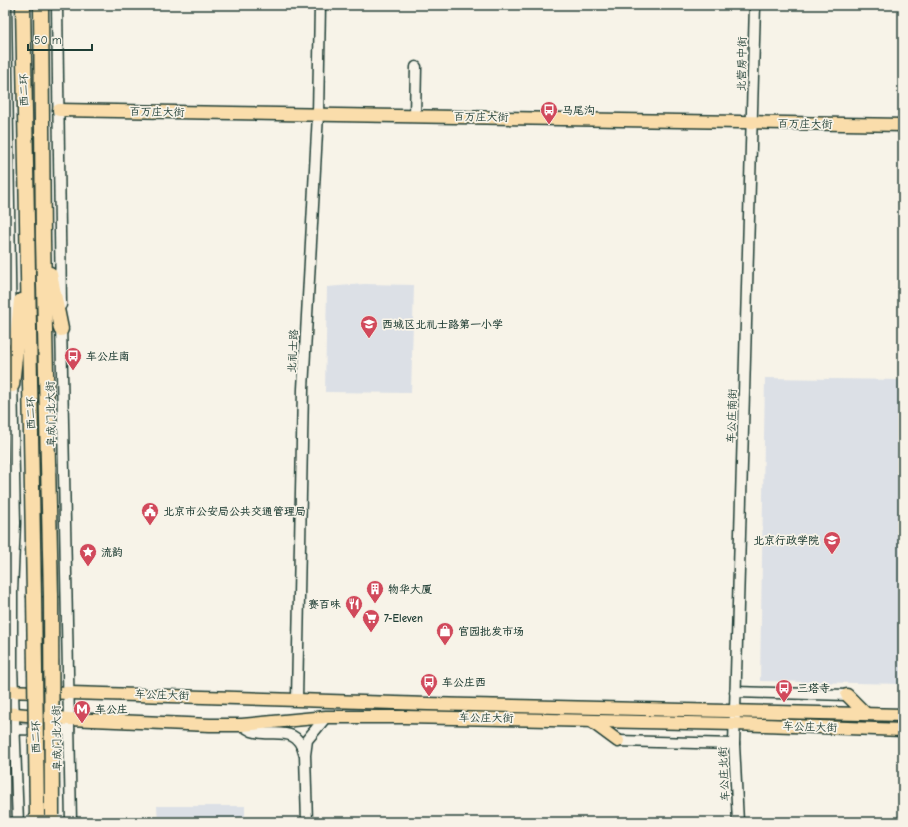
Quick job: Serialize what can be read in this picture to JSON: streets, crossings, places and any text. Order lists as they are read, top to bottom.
{
  "streets": {
    "highway": ["西二环"],
    "main road": ["百万庄大街", "车公庄大街"],
    "street": [
      "北营房中街",
      "北礼士路",
      "阜成门北大街",
      "车公庄南街",
      "车公庄北街"
    ]
  },
  "crossings": [
    ["北营房中街", "百万庄大街"],
    ["北营房中街", "车公庄南街"],
    ["百万庄大街", "北礼士路"],
    ["百万庄大街", "阜成门北大街"],
    ["百万庄大街", "车公庄南街"],
    ["北礼士路", "车公庄大街"],
    ["阜成门北大街", "车公庄大街"],
    ["车公庄南街", "车公庄大街"],
    ["车公庄南街", "车公庄北街"],
    ["车公庄大街", "车公庄北街"]
  ],
  "places": {
    "bus stop": [
      "马尾沟",
      "车公庄南",
      "车公庄西",
      "三塔寺"
    ],
    "school or university": ["西城区北礼士路第一小学", "北京行政学院"],
    "public building": ["北京市公安局公共交通管理局"],
    "place": ["流韵"],
    "building": ["物华大厦"],
    "restaurant": ["赛百味"],
    "supermarket": ["7-Eleven"],
    "shop": ["官园批发市场"],
    "metro station": ["车公庄"]
  },
  "scale_bar": "50 m"
}
